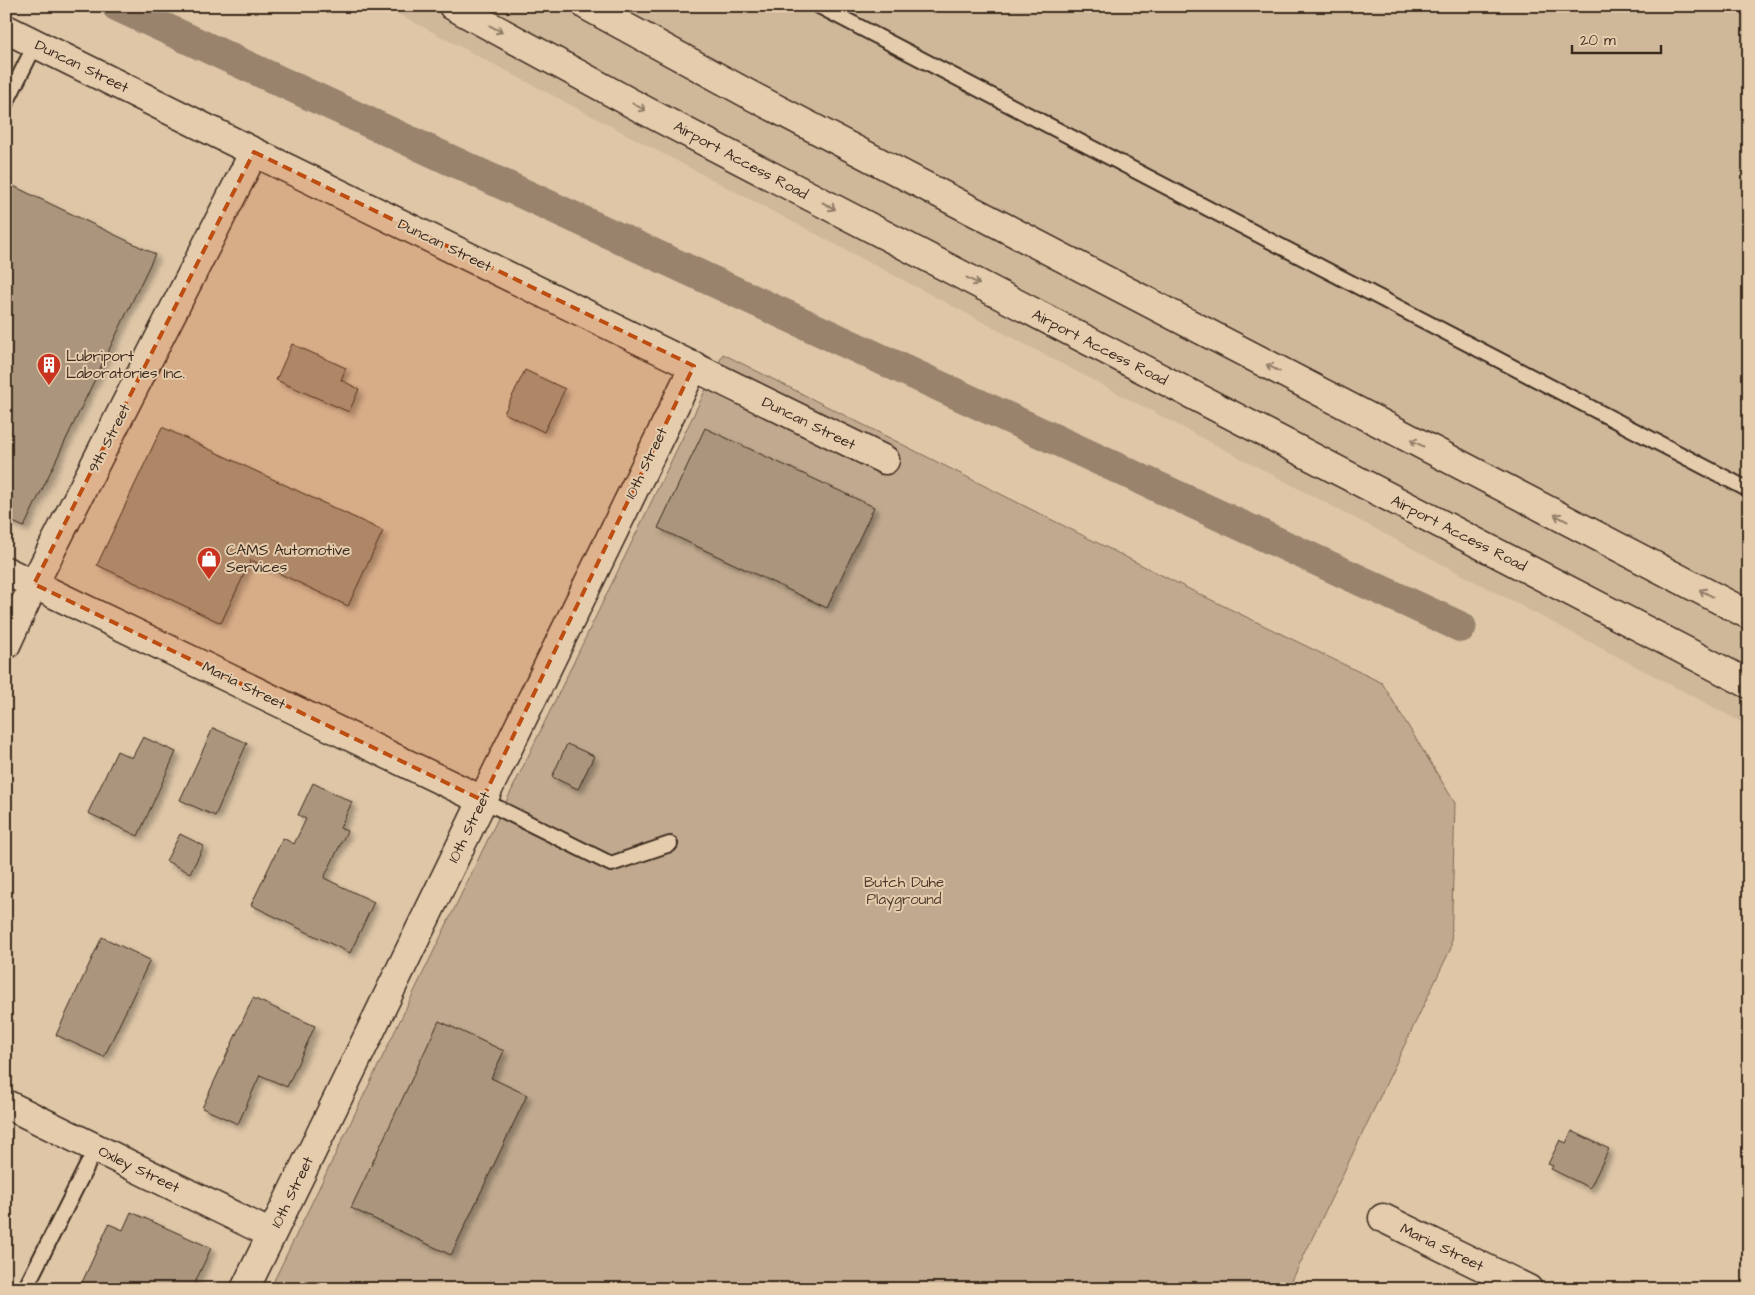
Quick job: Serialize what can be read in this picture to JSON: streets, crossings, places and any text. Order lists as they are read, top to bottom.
{
  "streets": {
    "street": [
      "Duncan Street",
      "Airport Access Road",
      "9th Street",
      "10th Street",
      "Maria Street",
      "Oxley Street"
    ]
  },
  "crossings": [
    ["Duncan Street", "9th Street"],
    ["Duncan Street", "10th Street"],
    ["9th Street", "Maria Street"],
    ["10th Street", "Maria Street"],
    ["10th Street", "Oxley Street"]
  ],
  "parks": ["Butch Duhe Playground"],
  "places": {
    "building": ["Lubriport Laboratories Inc."],
    "shop": ["CAMS Automotive Services"]
  },
  "scale_bar": "20 m"
}
